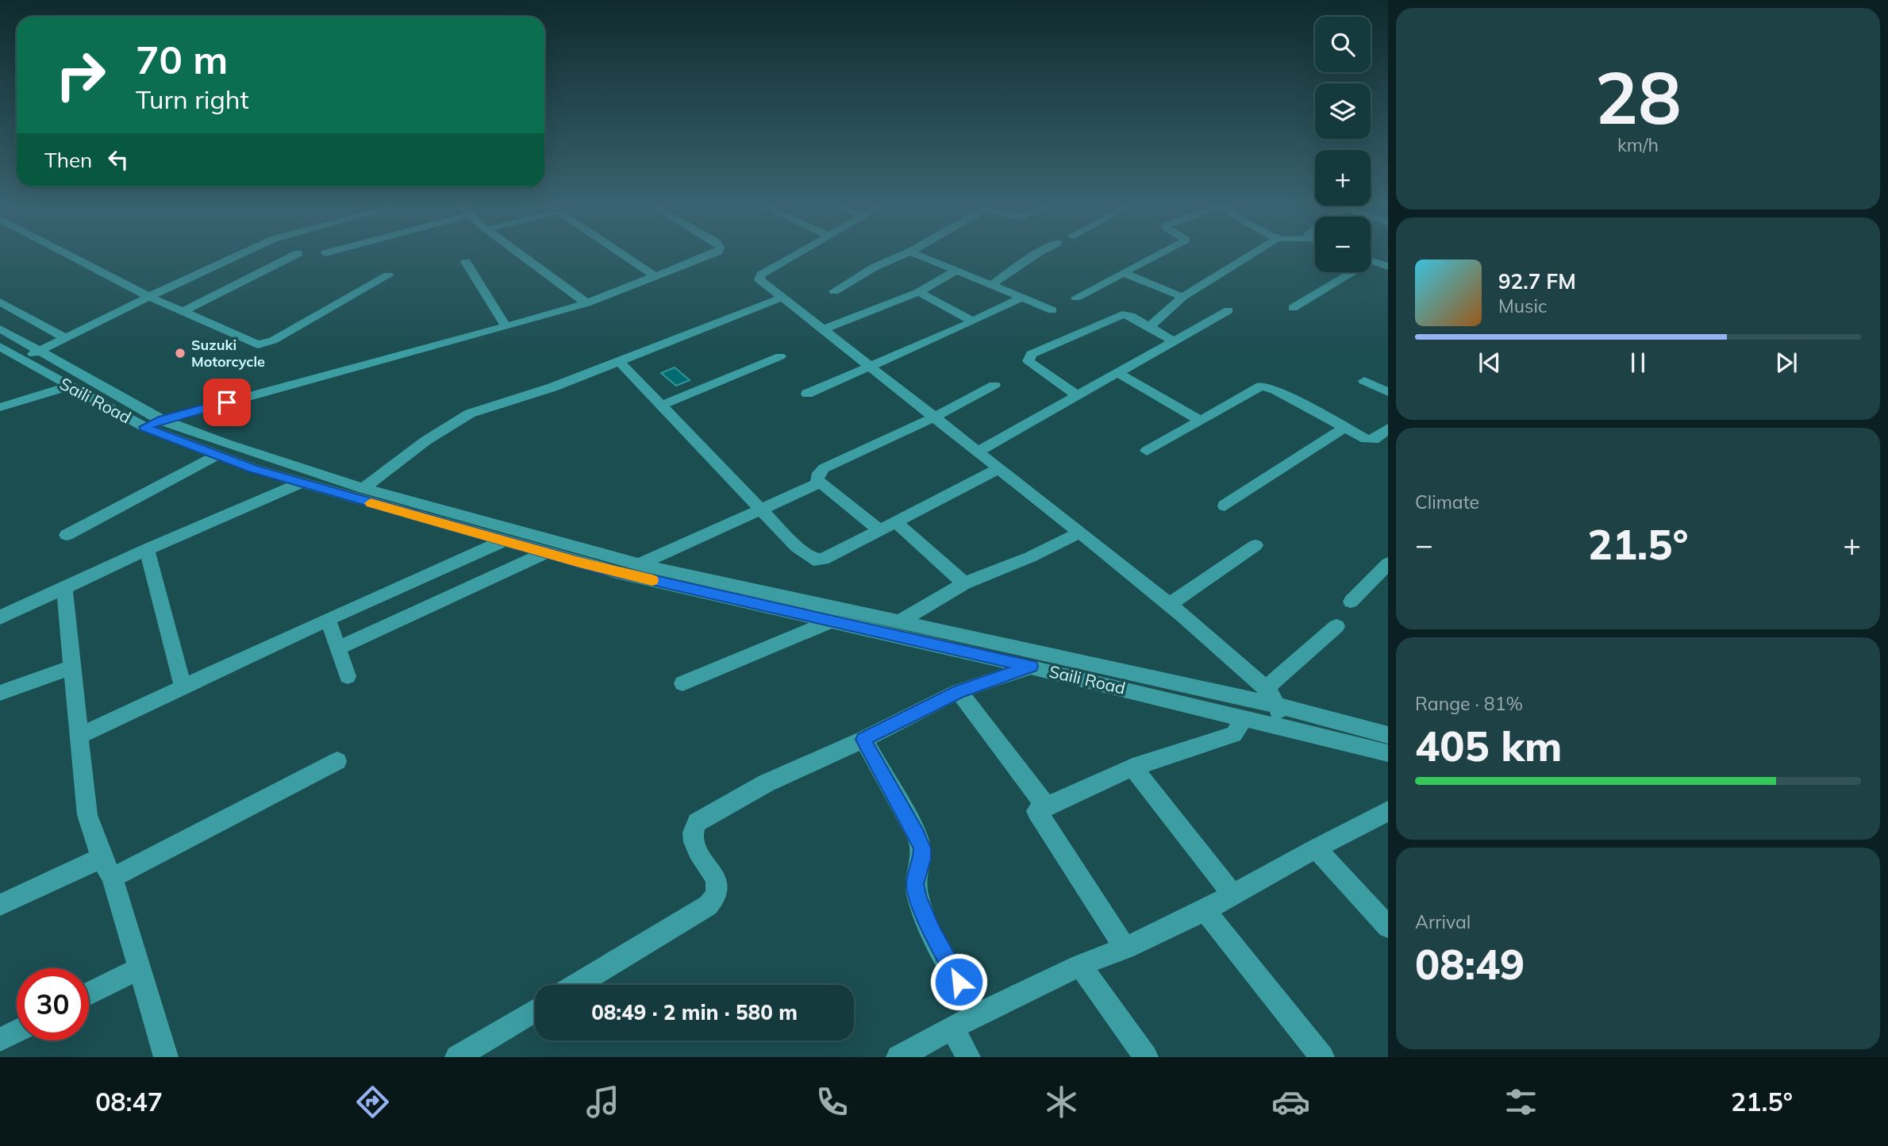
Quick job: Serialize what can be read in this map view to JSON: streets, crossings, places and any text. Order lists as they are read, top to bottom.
{
  "streets": {
    "street": ["Saili Road"]
  },
  "places": ["Suzuki Motorcycle"],
  "page": {
    "tile": [
      ["28", "km/h"],
      "Climate",
      ["Range · 81%", "405 km"],
      ["Arrival", "08:49"]
    ],
    "map_buttons": ["+", "−"],
    "turn": ["70 m", "Turn right"],
    "then": "Then",
    "song": ["92.7 FM", "Music"],
    "heat": ["−", "21.5°", "+"],
    "limit": "30",
    "trip": "08:49 · 2 min · 580 m",
    "tabs": ["08:47", "21.5°"]
  }
}
